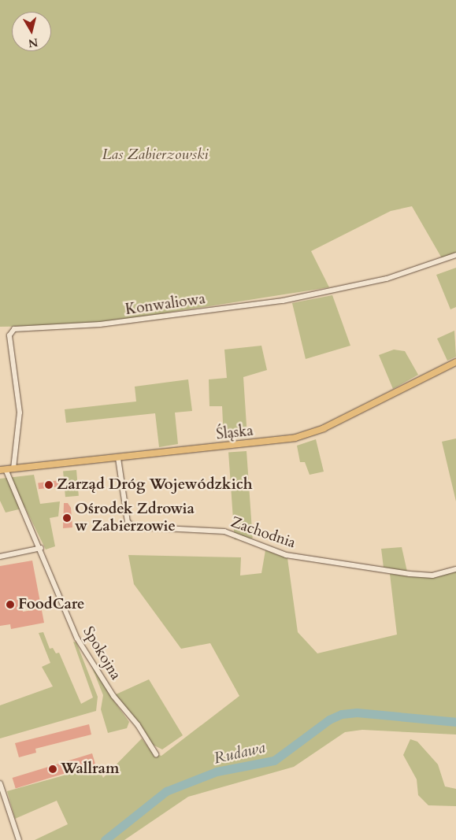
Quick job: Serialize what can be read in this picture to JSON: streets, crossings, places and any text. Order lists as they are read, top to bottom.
{
  "streets": {
    "main road": ["Śląska"],
    "street": ["Konwaliowa", "Zachodnia", "Spokojna"]
  },
  "crossings": [
    ["Konwaliowa", "Śląska"],
    ["Śląska", "Zachodnia"],
    ["Śląska", "Spokojna"]
  ],
  "water": ["Rudawa"],
  "parks": ["Las Zabierzowski"],
  "places": [
    "Zarząd Dróg Wojewódzkich",
    "Ośrodek Zdrowia w Zabierzowie",
    "FoodCare",
    "Wallram"
  ],
  "north": "bottom"
}
